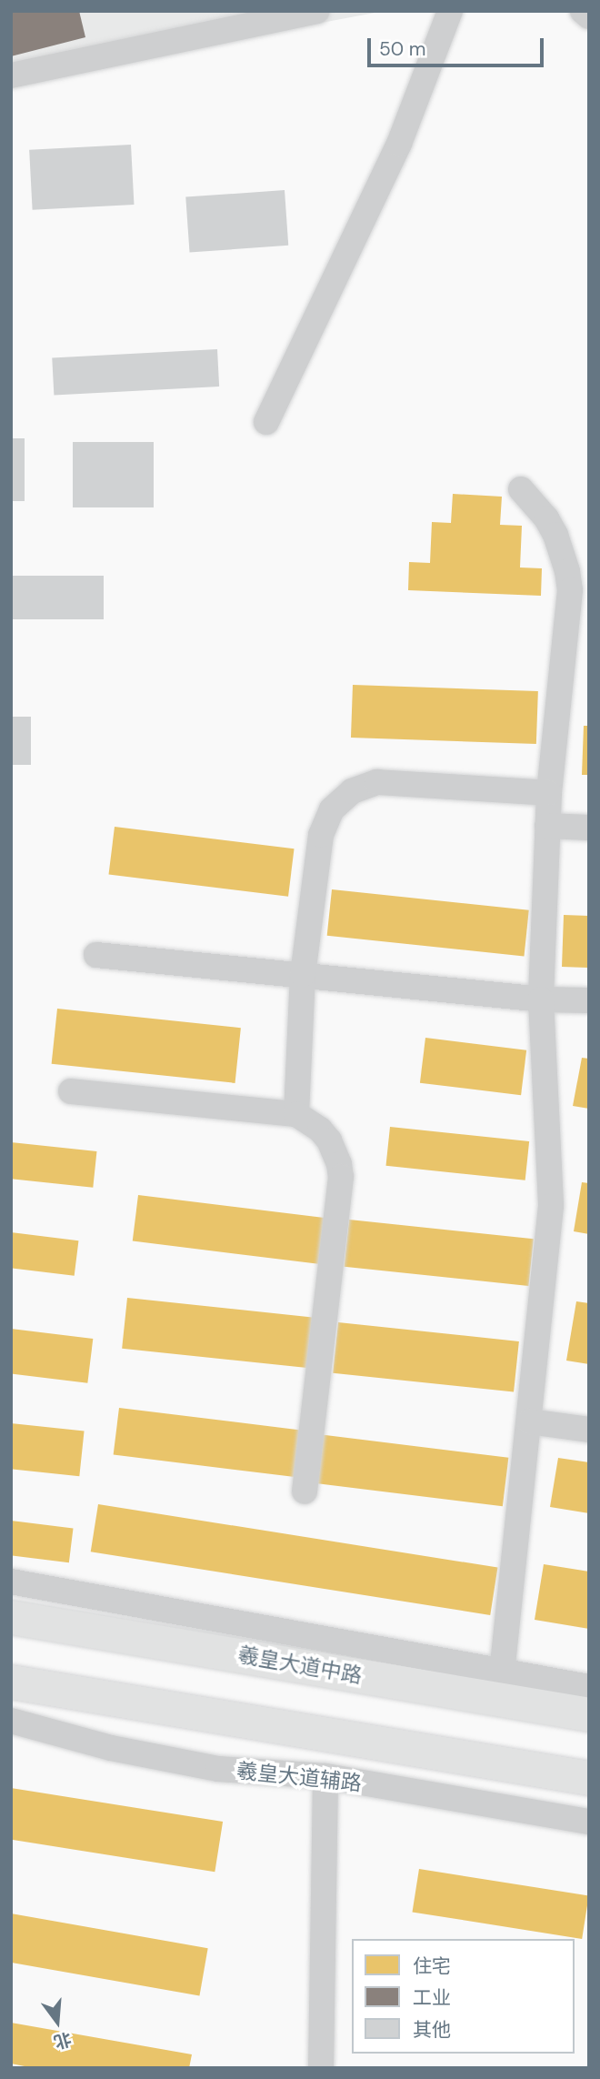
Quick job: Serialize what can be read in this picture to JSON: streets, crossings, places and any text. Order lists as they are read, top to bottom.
{
  "streets": {
    "main road": ["羲皇大道中路"],
    "street": ["羲皇大道辅路"]
  },
  "legend": ["住宅", "工业", "其他"],
  "scale_bar": "50 m",
  "north": "bottom"
}
